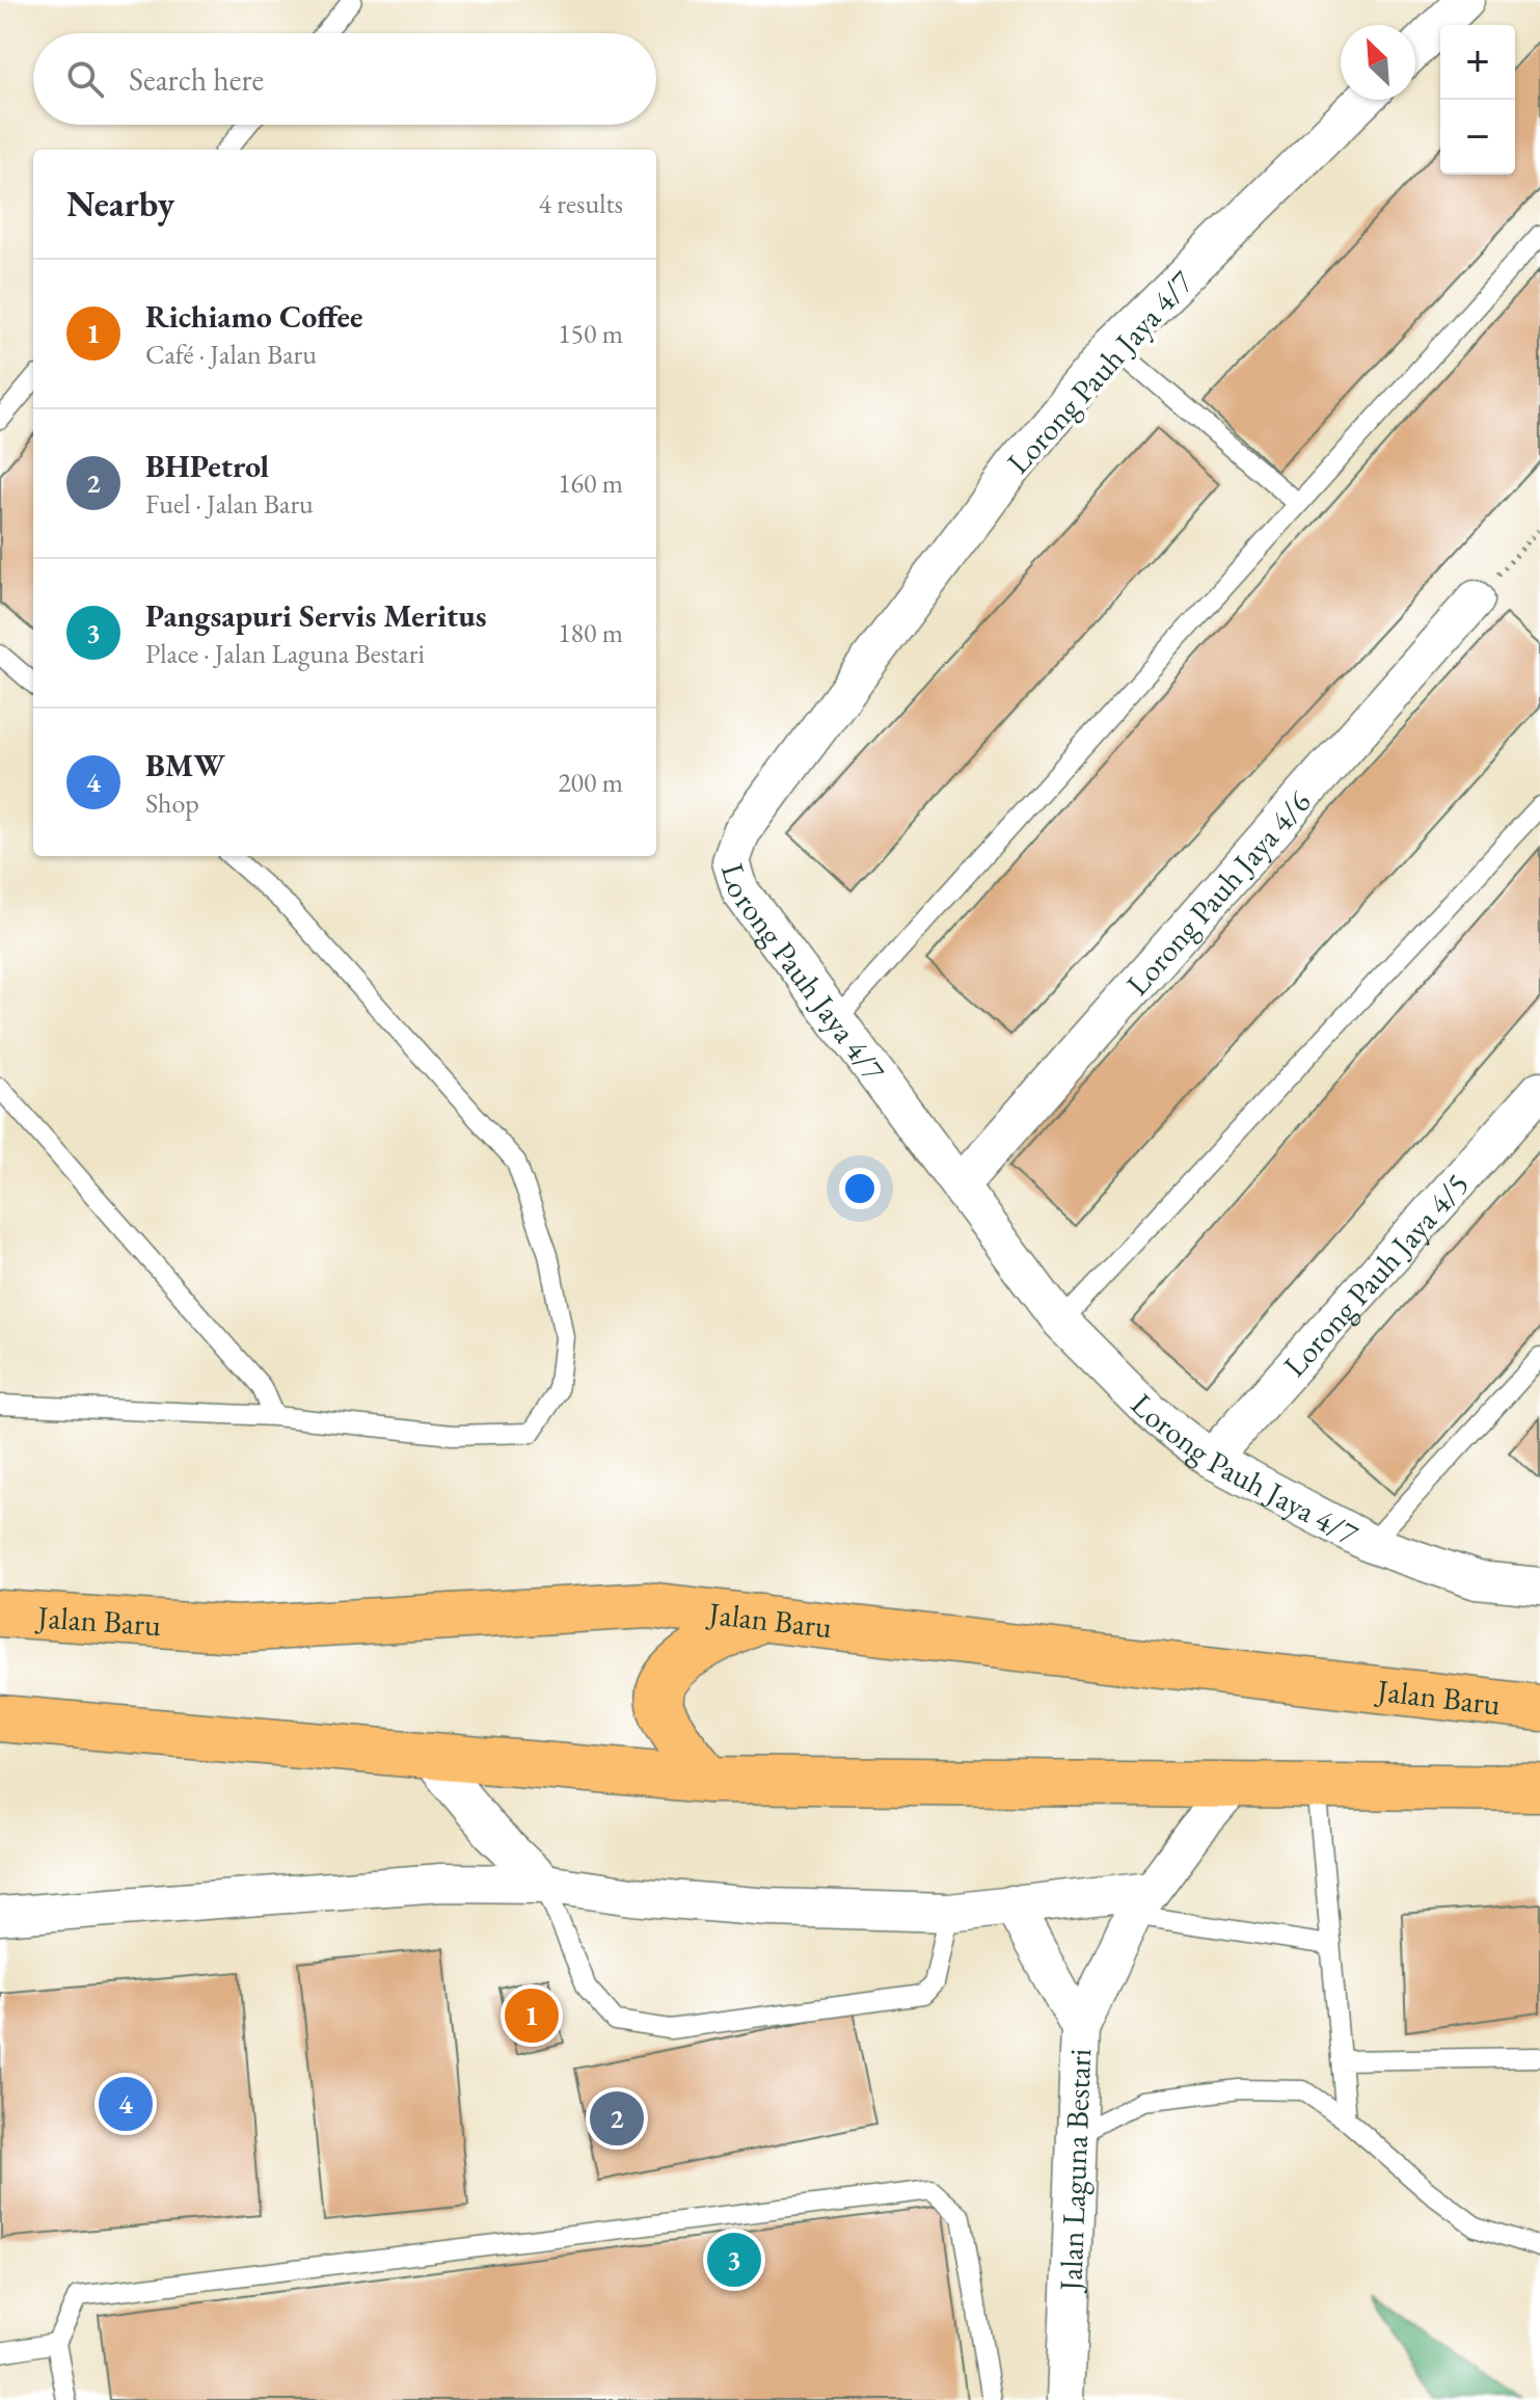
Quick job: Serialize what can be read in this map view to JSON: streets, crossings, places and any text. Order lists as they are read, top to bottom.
{
  "streets": {
    "highway": ["Jalan Baru"],
    "street": [
      "Lorong Pauh Jaya 4/7",
      "Lorong Pauh Jaya 4/6",
      "Lorong Pauh Jaya 4/5",
      "Jalan Laguna Bestari"
    ]
  },
  "crossings": [
    ["Lorong Pauh Jaya 4/7", "Lorong Pauh Jaya 4/6"],
    ["Lorong Pauh Jaya 4/7", "Lorong Pauh Jaya 4/5"]
  ],
  "north": "top left",
  "page": {
    "map_buttons": ["+", "−"],
    "search": "Search here",
    "heading": ["Nearby", "4 results"],
    "list": [
      {
        "mark": "1",
        "name": "Richiamo Coffee",
        "note": "Café · Jalan Baru",
        "value": "150 m"
      },
      {
        "mark": "2",
        "name": "BHPetrol",
        "note": "Fuel · Jalan Baru",
        "value": "160 m"
      },
      {
        "mark": "3",
        "name": "Pangsapuri Servis Meritus",
        "note": "Place · Jalan Laguna Bestari",
        "value": "180 m"
      },
      {
        "mark": "4",
        "name": "BMW",
        "note": "Shop",
        "value": "200 m"
      }
    ],
    "pins": [
      "1",
      "4",
      "2",
      "3"
    ]
  }
}
